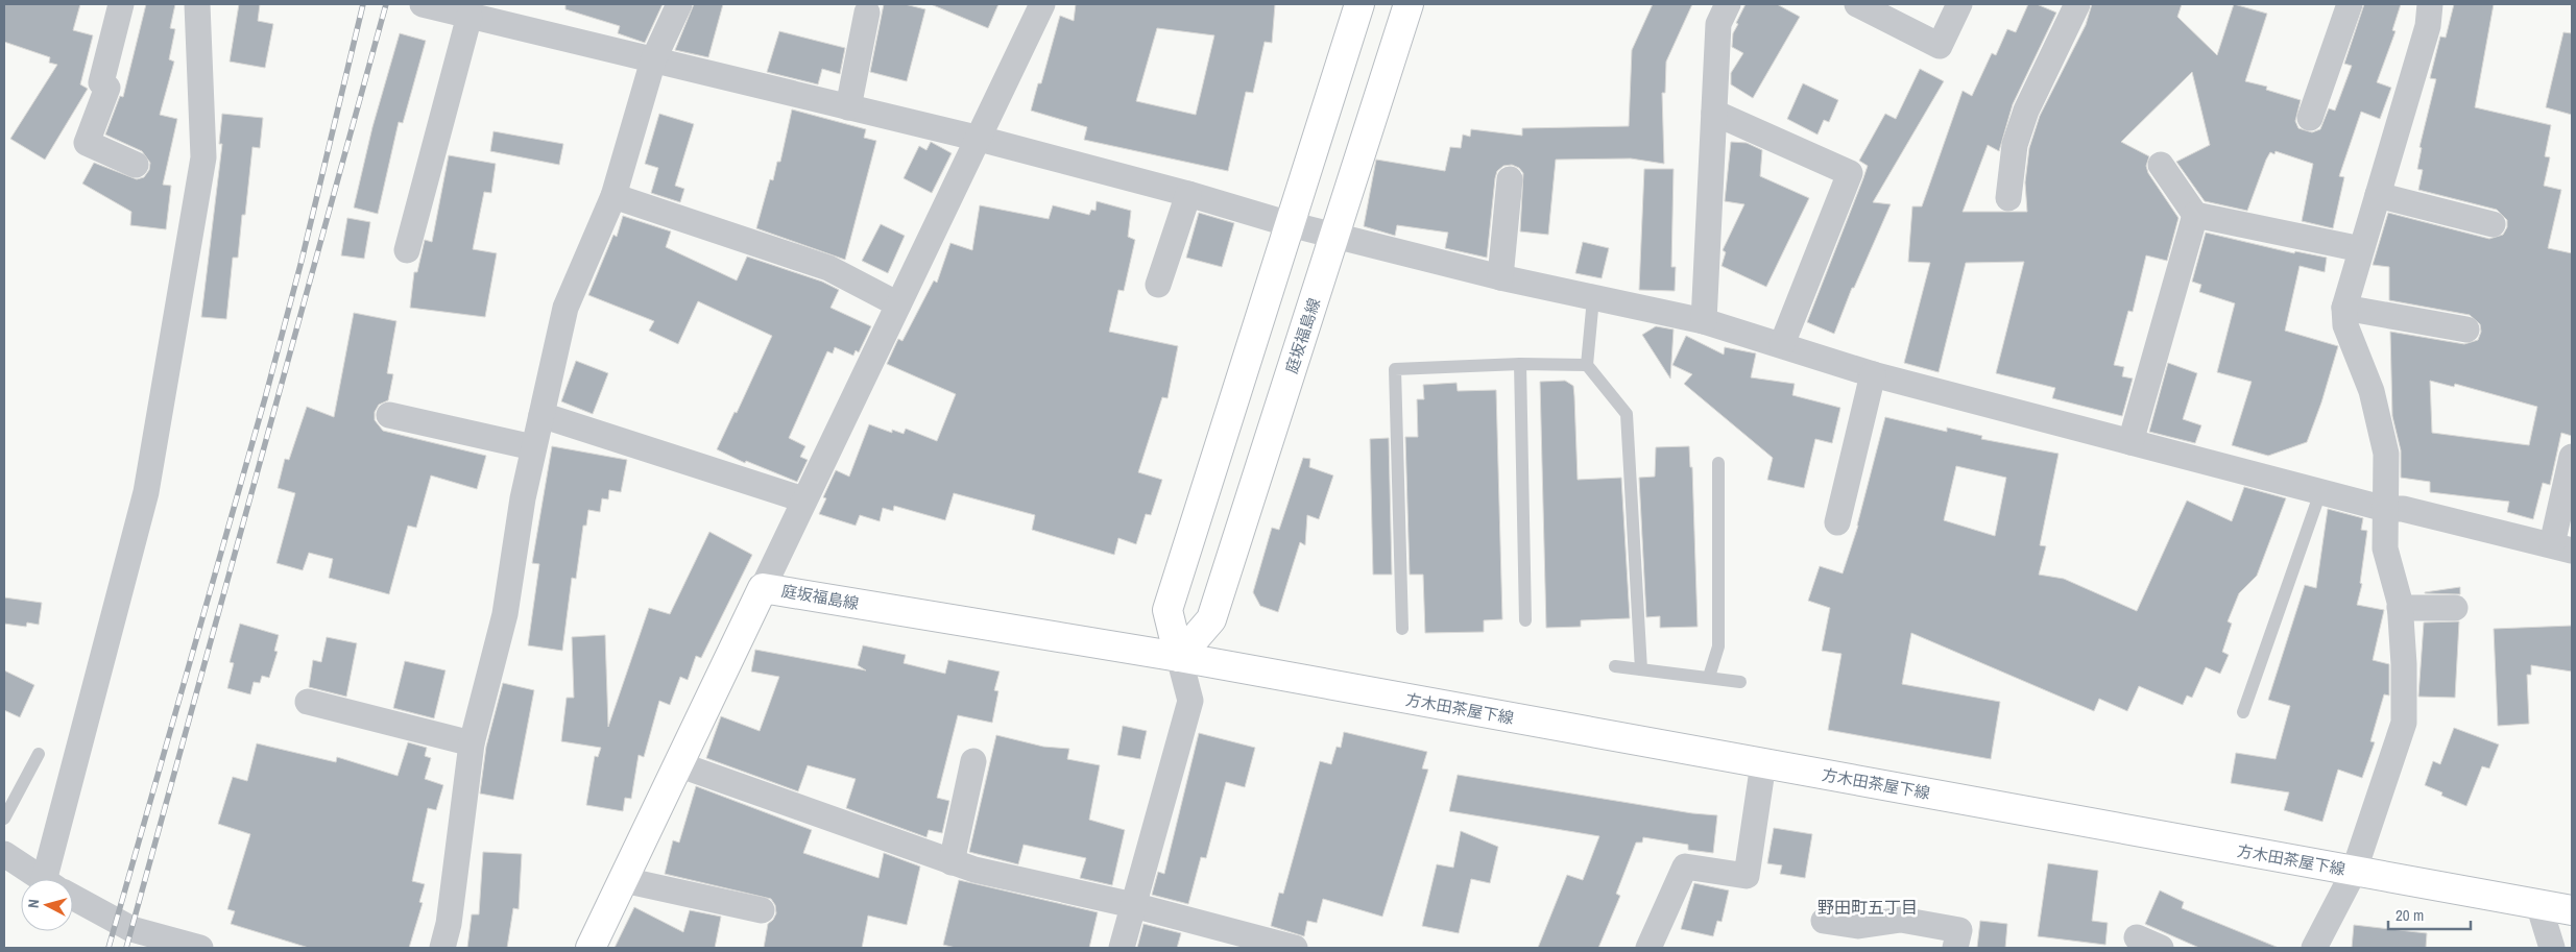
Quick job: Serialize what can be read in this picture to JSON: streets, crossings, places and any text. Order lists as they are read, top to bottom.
{
  "streets": {
    "main road": ["庭坂福島線", "方木田茶屋下線"]
  },
  "crossings": [
    ["庭坂福島線", "方木田茶屋下線"]
  ],
  "districts": ["野田町五丁目"],
  "scale_bar": "20 m",
  "north": "left"
}
